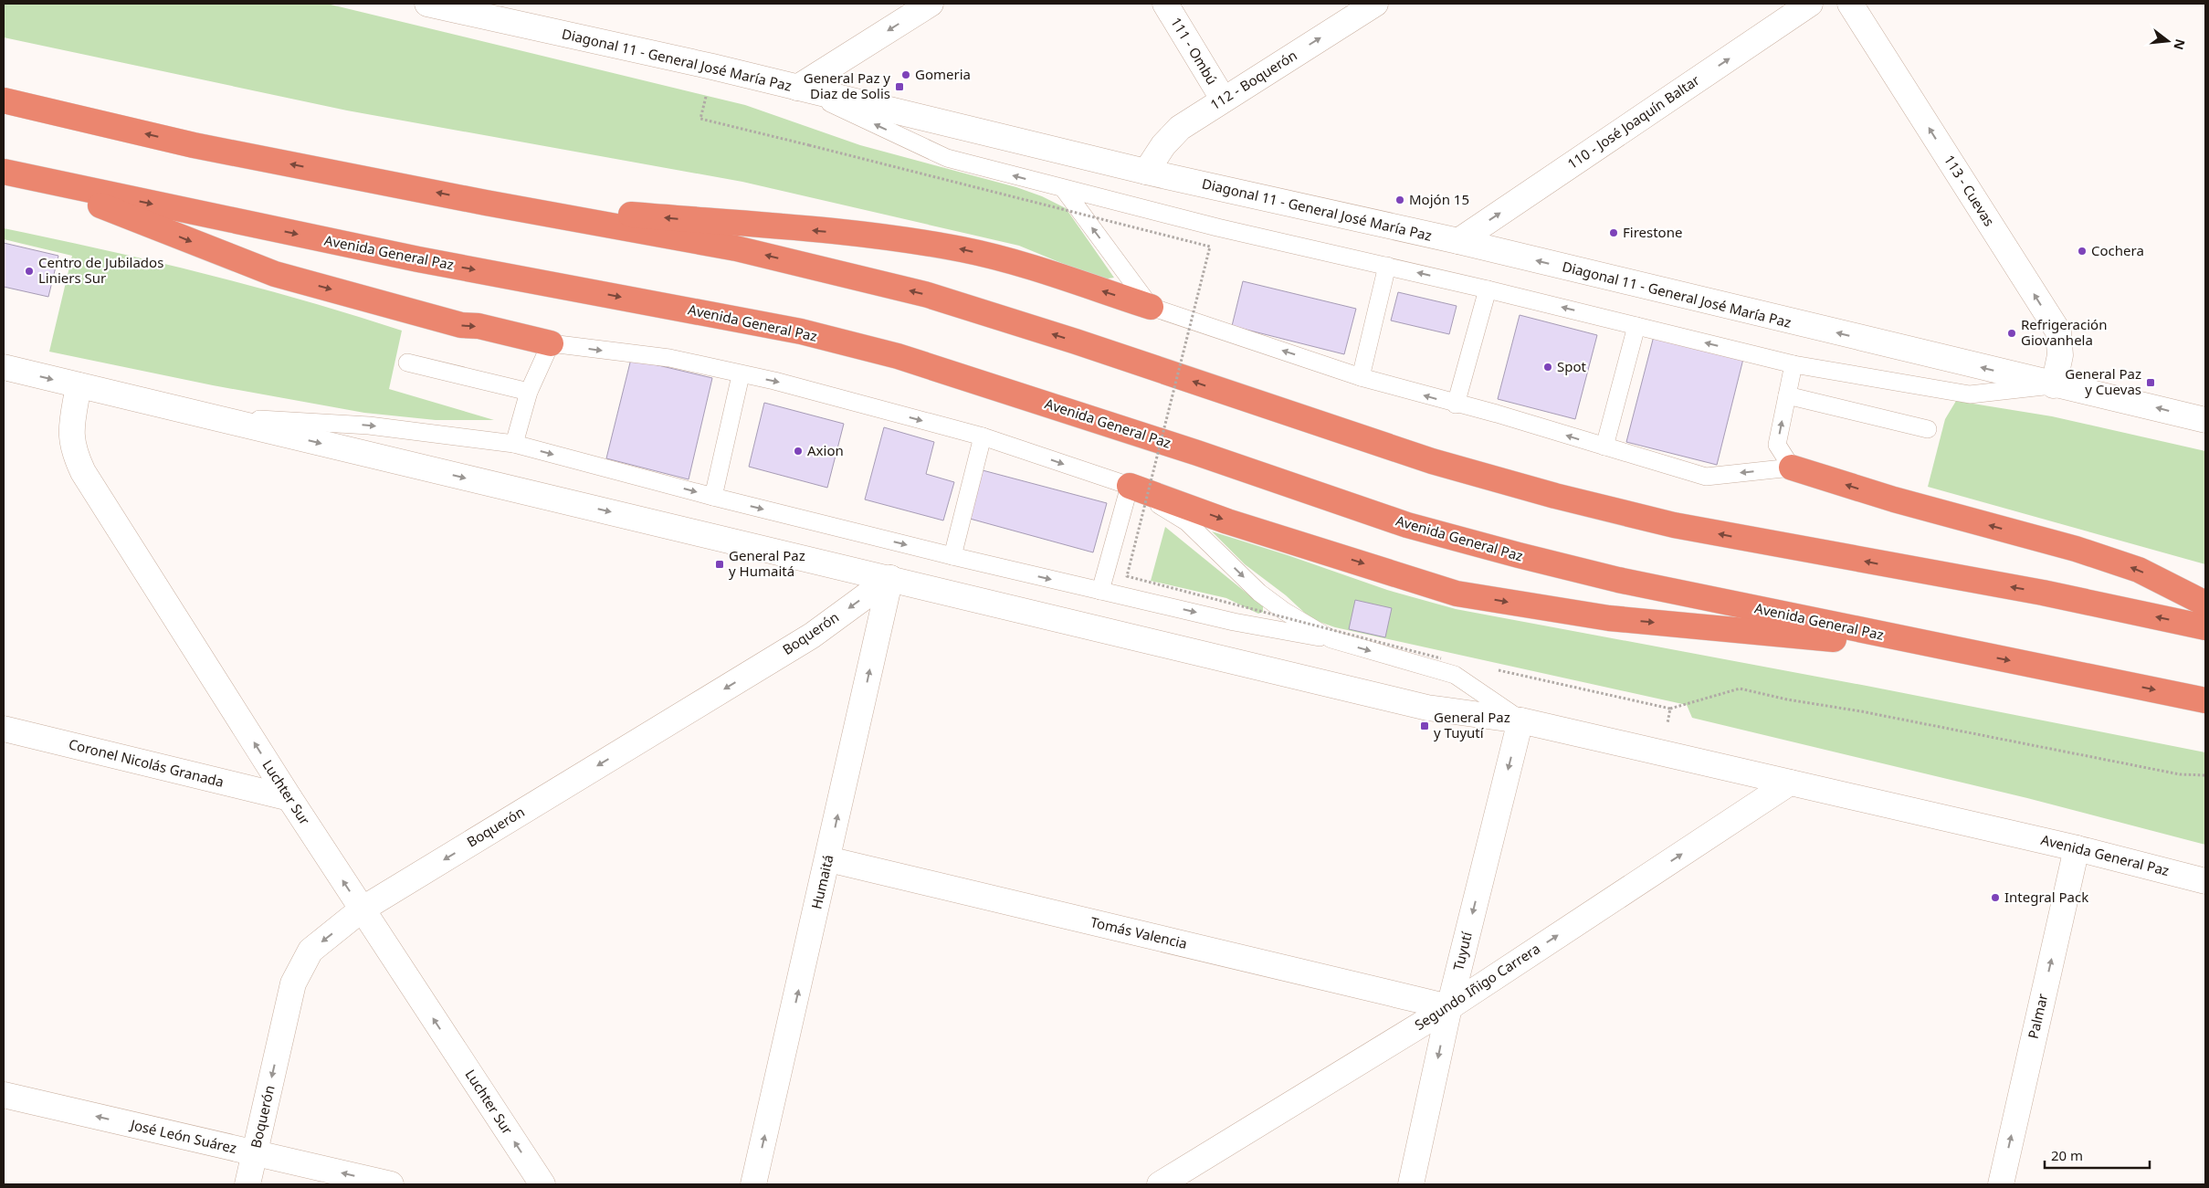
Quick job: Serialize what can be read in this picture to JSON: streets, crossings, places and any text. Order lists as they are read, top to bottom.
{
  "streets": {
    "highway": ["Avenida General Paz"],
    "street": [
      "111 - Ombú",
      "Diagonal 11 - General José María Paz",
      "112 - Boquerón",
      "110 - José Joaquín Baltar",
      "113 - Cuevas",
      "Boquerón",
      "Coronel Nicolás Granada",
      "Luchter Sur",
      "Humaitá",
      "Tomás Valencia",
      "Tuyutí",
      "Segundo Iñigo Carrera",
      "Palmar",
      "José León Suárez"
    ]
  },
  "crossings": [
    ["111 - Ombú", "112 - Boquerón"],
    ["Diagonal 11 - General José María Paz", "112 - Boquerón"],
    ["Diagonal 11 - General José María Paz", "110 - José Joaquín Baltar"],
    ["Diagonal 11 - General José María Paz", "113 - Cuevas"],
    ["Avenida General Paz", "Boquerón"],
    ["Avenida General Paz", "Luchter Sur"],
    ["Avenida General Paz", "Humaitá"],
    ["Avenida General Paz", "Tuyutí"],
    ["Avenida General Paz", "Segundo Iñigo Carrera"],
    ["Avenida General Paz", "Palmar"],
    ["Boquerón", "Luchter Sur"],
    ["Boquerón", "Humaitá"],
    ["Boquerón", "José León Suárez"],
    ["Coronel Nicolás Granada", "Luchter Sur"],
    ["Humaitá", "Tomás Valencia"],
    ["Tomás Valencia", "Tuyutí"],
    ["Tomás Valencia", "Segundo Iñigo Carrera"],
    ["Tuyutí", "Segundo Iñigo Carrera"]
  ],
  "one_way": [
    "Diagonal 11 - General José María Paz",
    "112 - Boquerón",
    "110 - José Joaquín Baltar",
    "113 - Cuevas",
    "Boquerón",
    "Luchter Sur",
    "Humaitá",
    "Tuyutí",
    "Segundo Iñigo Carrera",
    "Palmar",
    "José León Suárez"
  ],
  "places": {
    "other": [
      "Gomeria",
      "Mojón 15",
      "Firestone",
      "Cochera",
      "Centro de Jubilados Liniers Sur",
      "Refrigeración Giovanhela",
      "Spot",
      "Axion",
      "Integral Pack"
    ],
    "transit": [
      "General Paz y Diaz de Solis",
      "General Paz y Cuevas",
      "General Paz y Humaitá",
      "General Paz y Tuyutí"
    ]
  },
  "scale_bar": "20 m",
  "north": "right"
}
